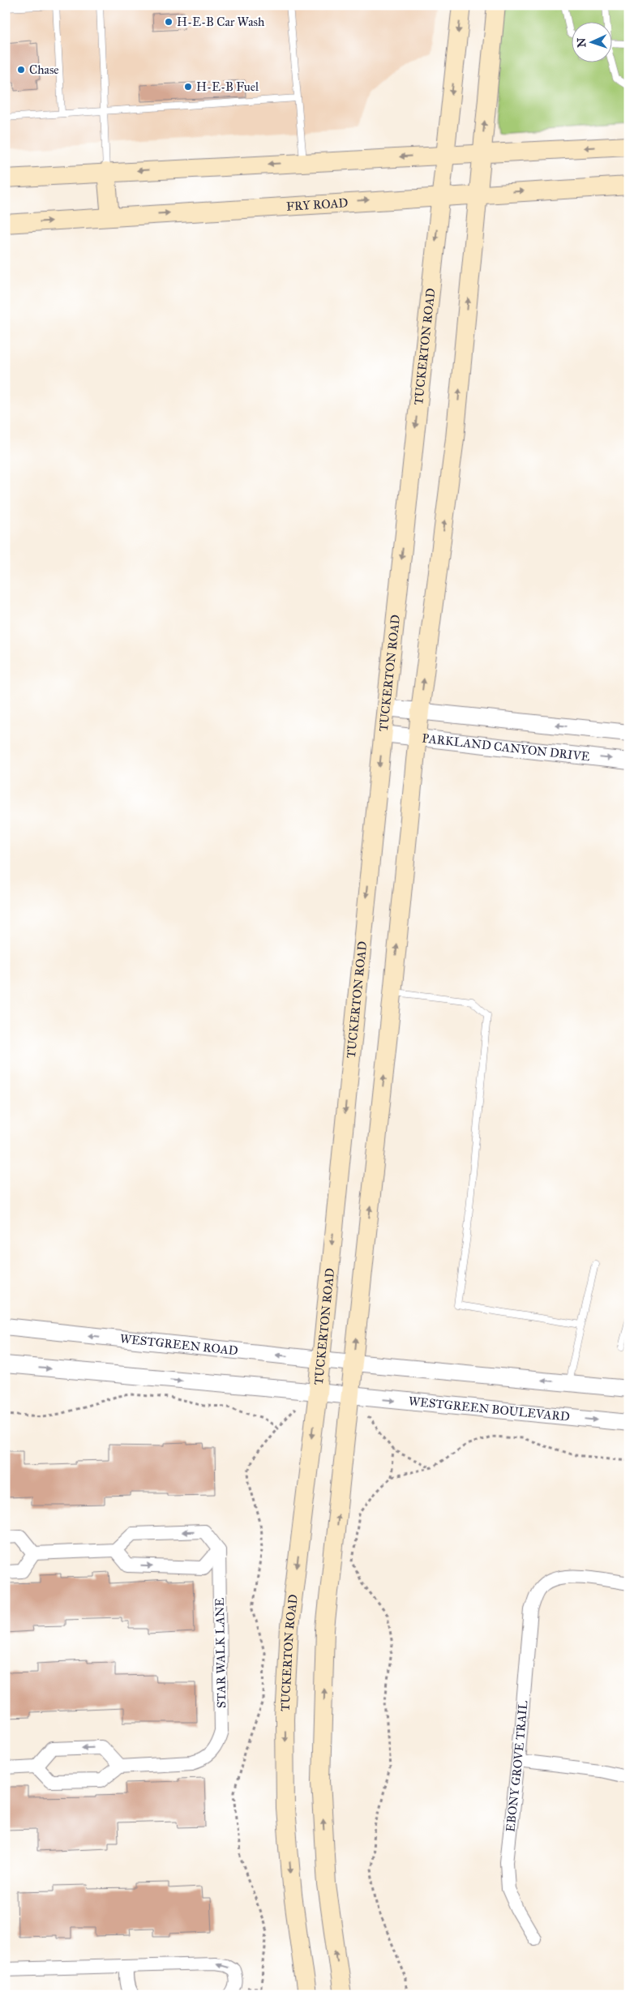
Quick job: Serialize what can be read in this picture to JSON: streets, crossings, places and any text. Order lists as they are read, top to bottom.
{
  "streets": {
    "main road": ["FRY ROAD", "TUCKERTON ROAD"],
    "street": [
      "PARKLAND CANYON DRIVE",
      "WESTGREEN ROAD",
      "WESTGREEN BOULEVARD",
      "STAR WALK LANE",
      "EBONY GROVE TRAIL"
    ]
  },
  "crossings": [
    ["FRY ROAD", "TUCKERTON ROAD"],
    ["TUCKERTON ROAD", "PARKLAND CANYON DRIVE"],
    ["TUCKERTON ROAD", "WESTGREEN ROAD"]
  ],
  "places": ["H-E-B Car Wash", "Chase", "H-E-B Fuel"],
  "north": "left"
}
